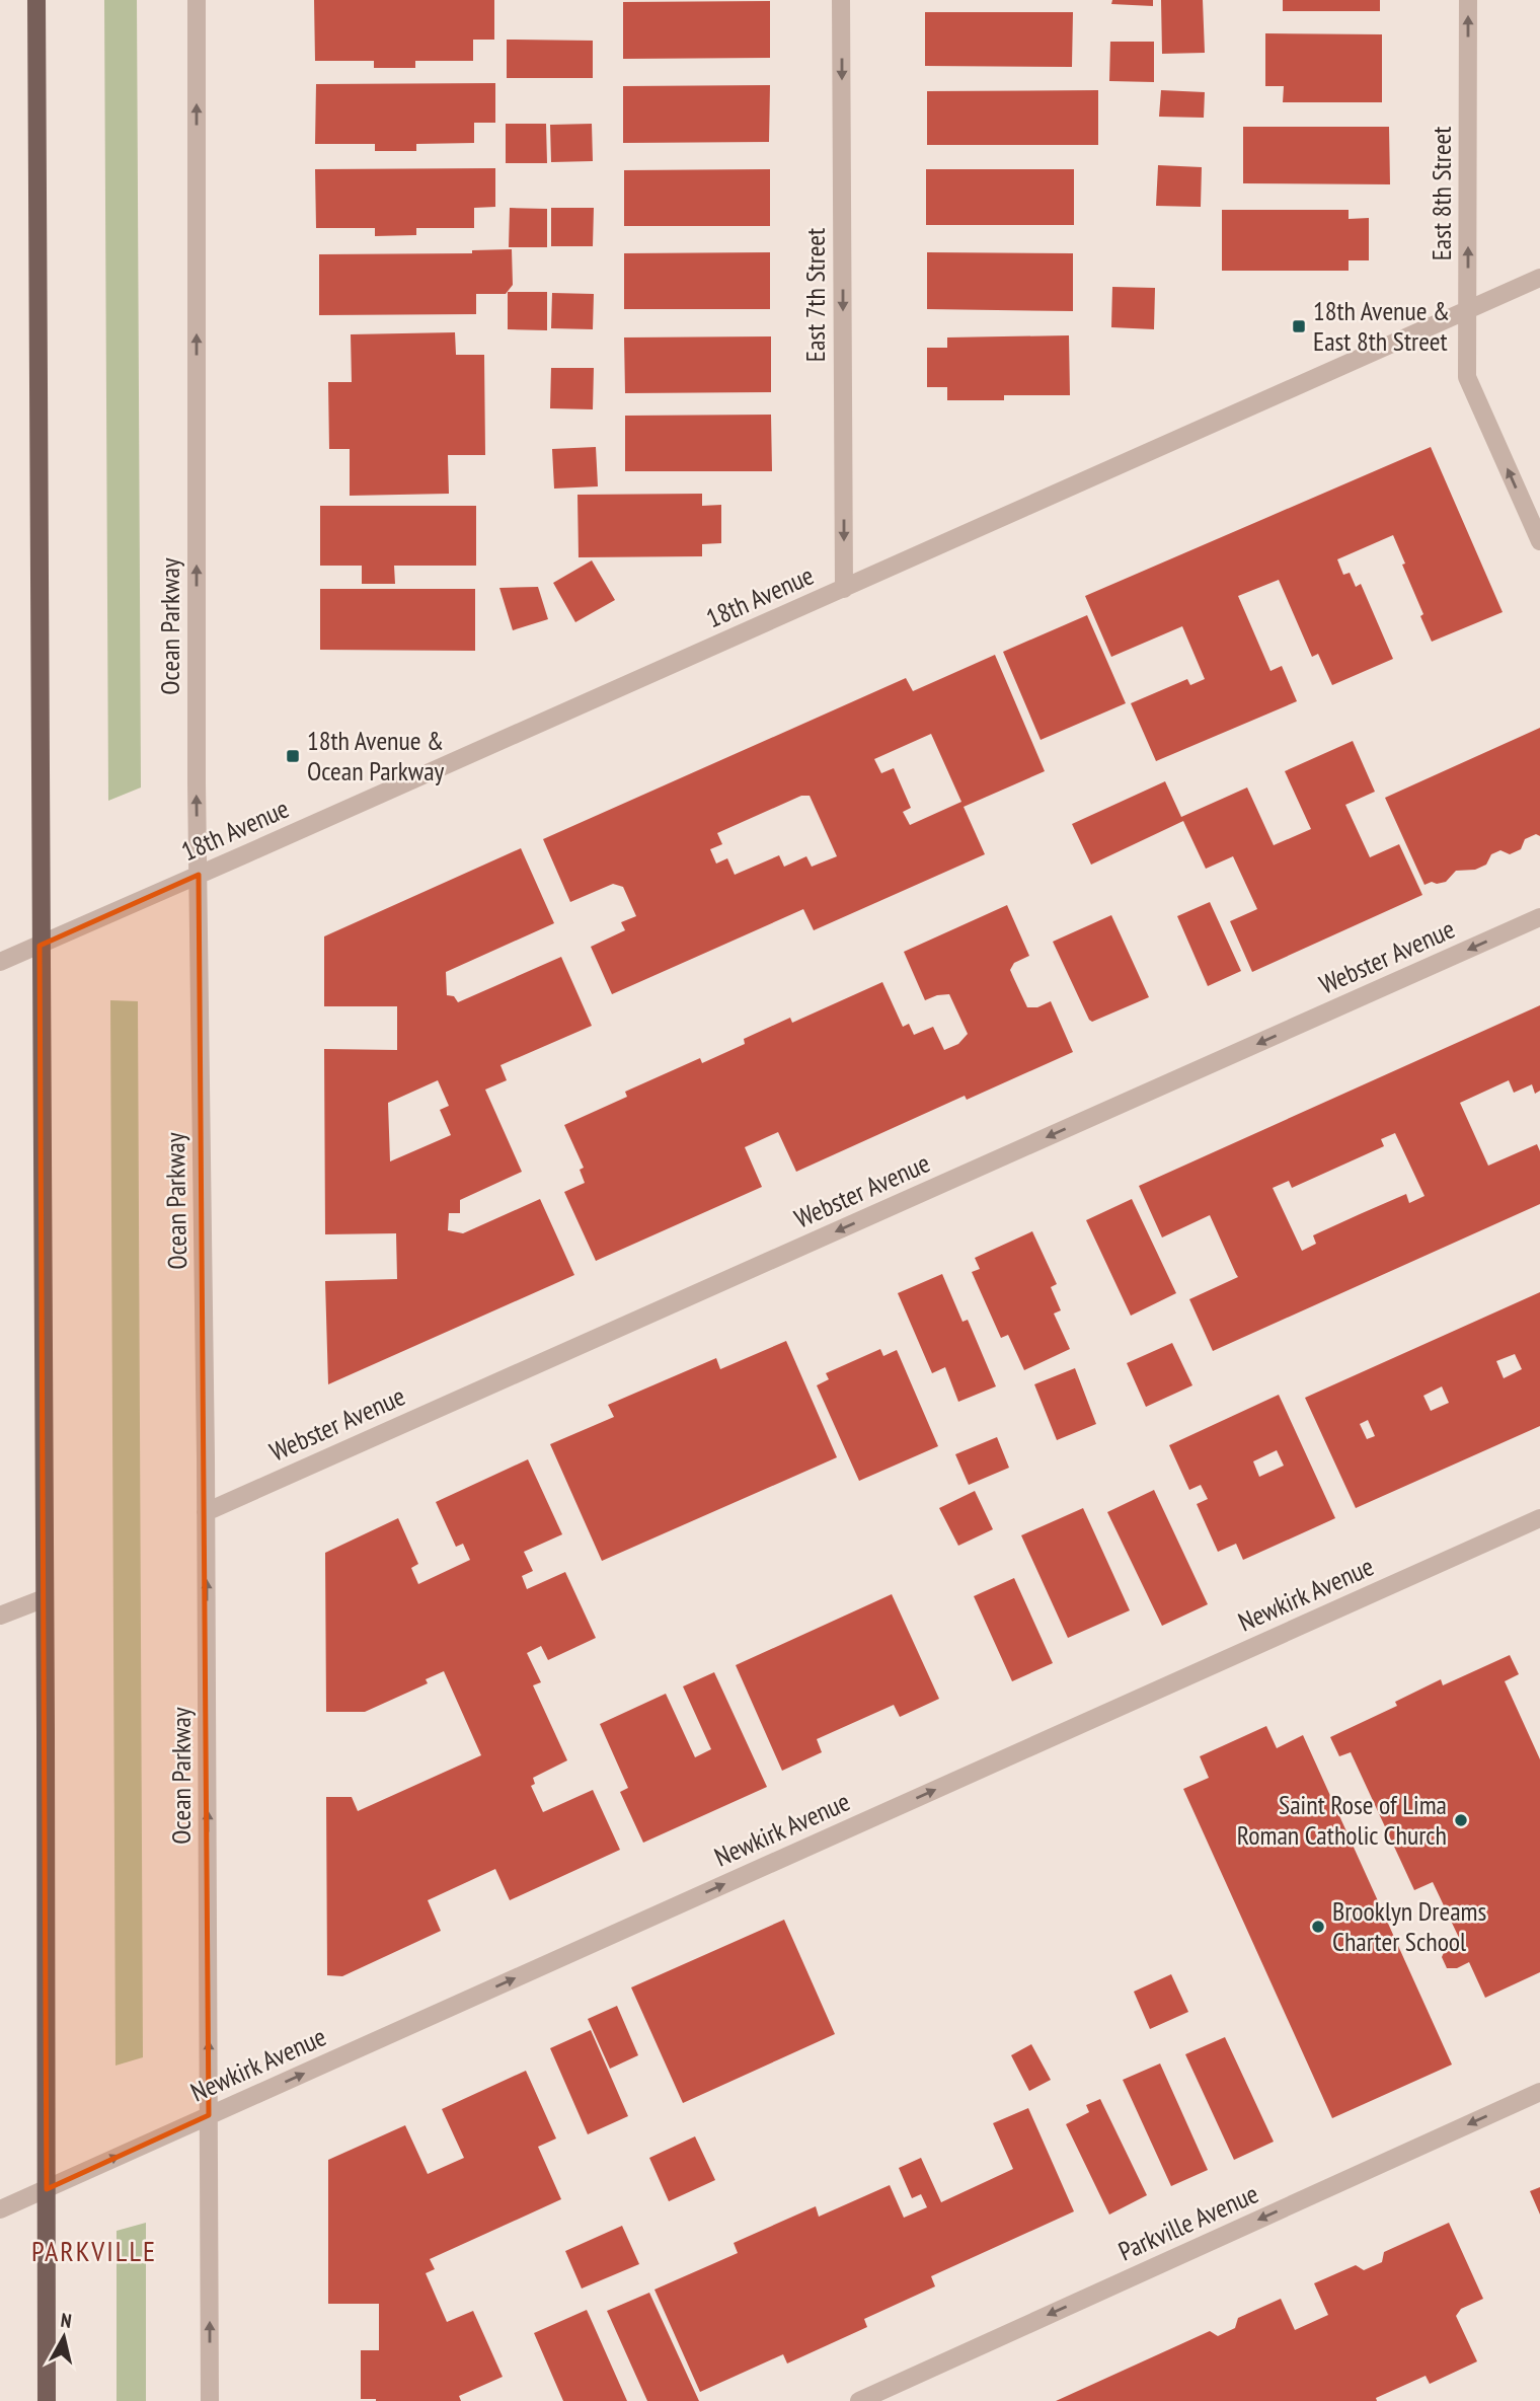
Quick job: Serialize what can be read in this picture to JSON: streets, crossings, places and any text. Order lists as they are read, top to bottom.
{
  "streets": {
    "street": [
      "East 8th Street",
      "East 7th Street",
      "18th Avenue",
      "Ocean Parkway",
      "Webster Avenue",
      "Newkirk Avenue",
      "Parkville Avenue"
    ]
  },
  "crossings": [
    ["East 8th Street", "18th Avenue"],
    ["East 7th Street", "18th Avenue"],
    ["18th Avenue", "Ocean Parkway"],
    ["Ocean Parkway", "Webster Avenue"],
    ["Ocean Parkway", "Newkirk Avenue"]
  ],
  "one_way": [
    "East 8th Street",
    "East 7th Street",
    "Ocean Parkway",
    "Webster Avenue",
    "Newkirk Avenue",
    "Parkville Avenue"
  ],
  "districts": ["PARKVILLE"],
  "places": {
    "transit": ["18th Avenue & East 8th Street", "18th Avenue & Ocean Parkway"],
    "other": ["Saint Rose of Lima Roman Catholic Church", "Brooklyn Dreams Charter School"]
  },
  "north": "top"
}
